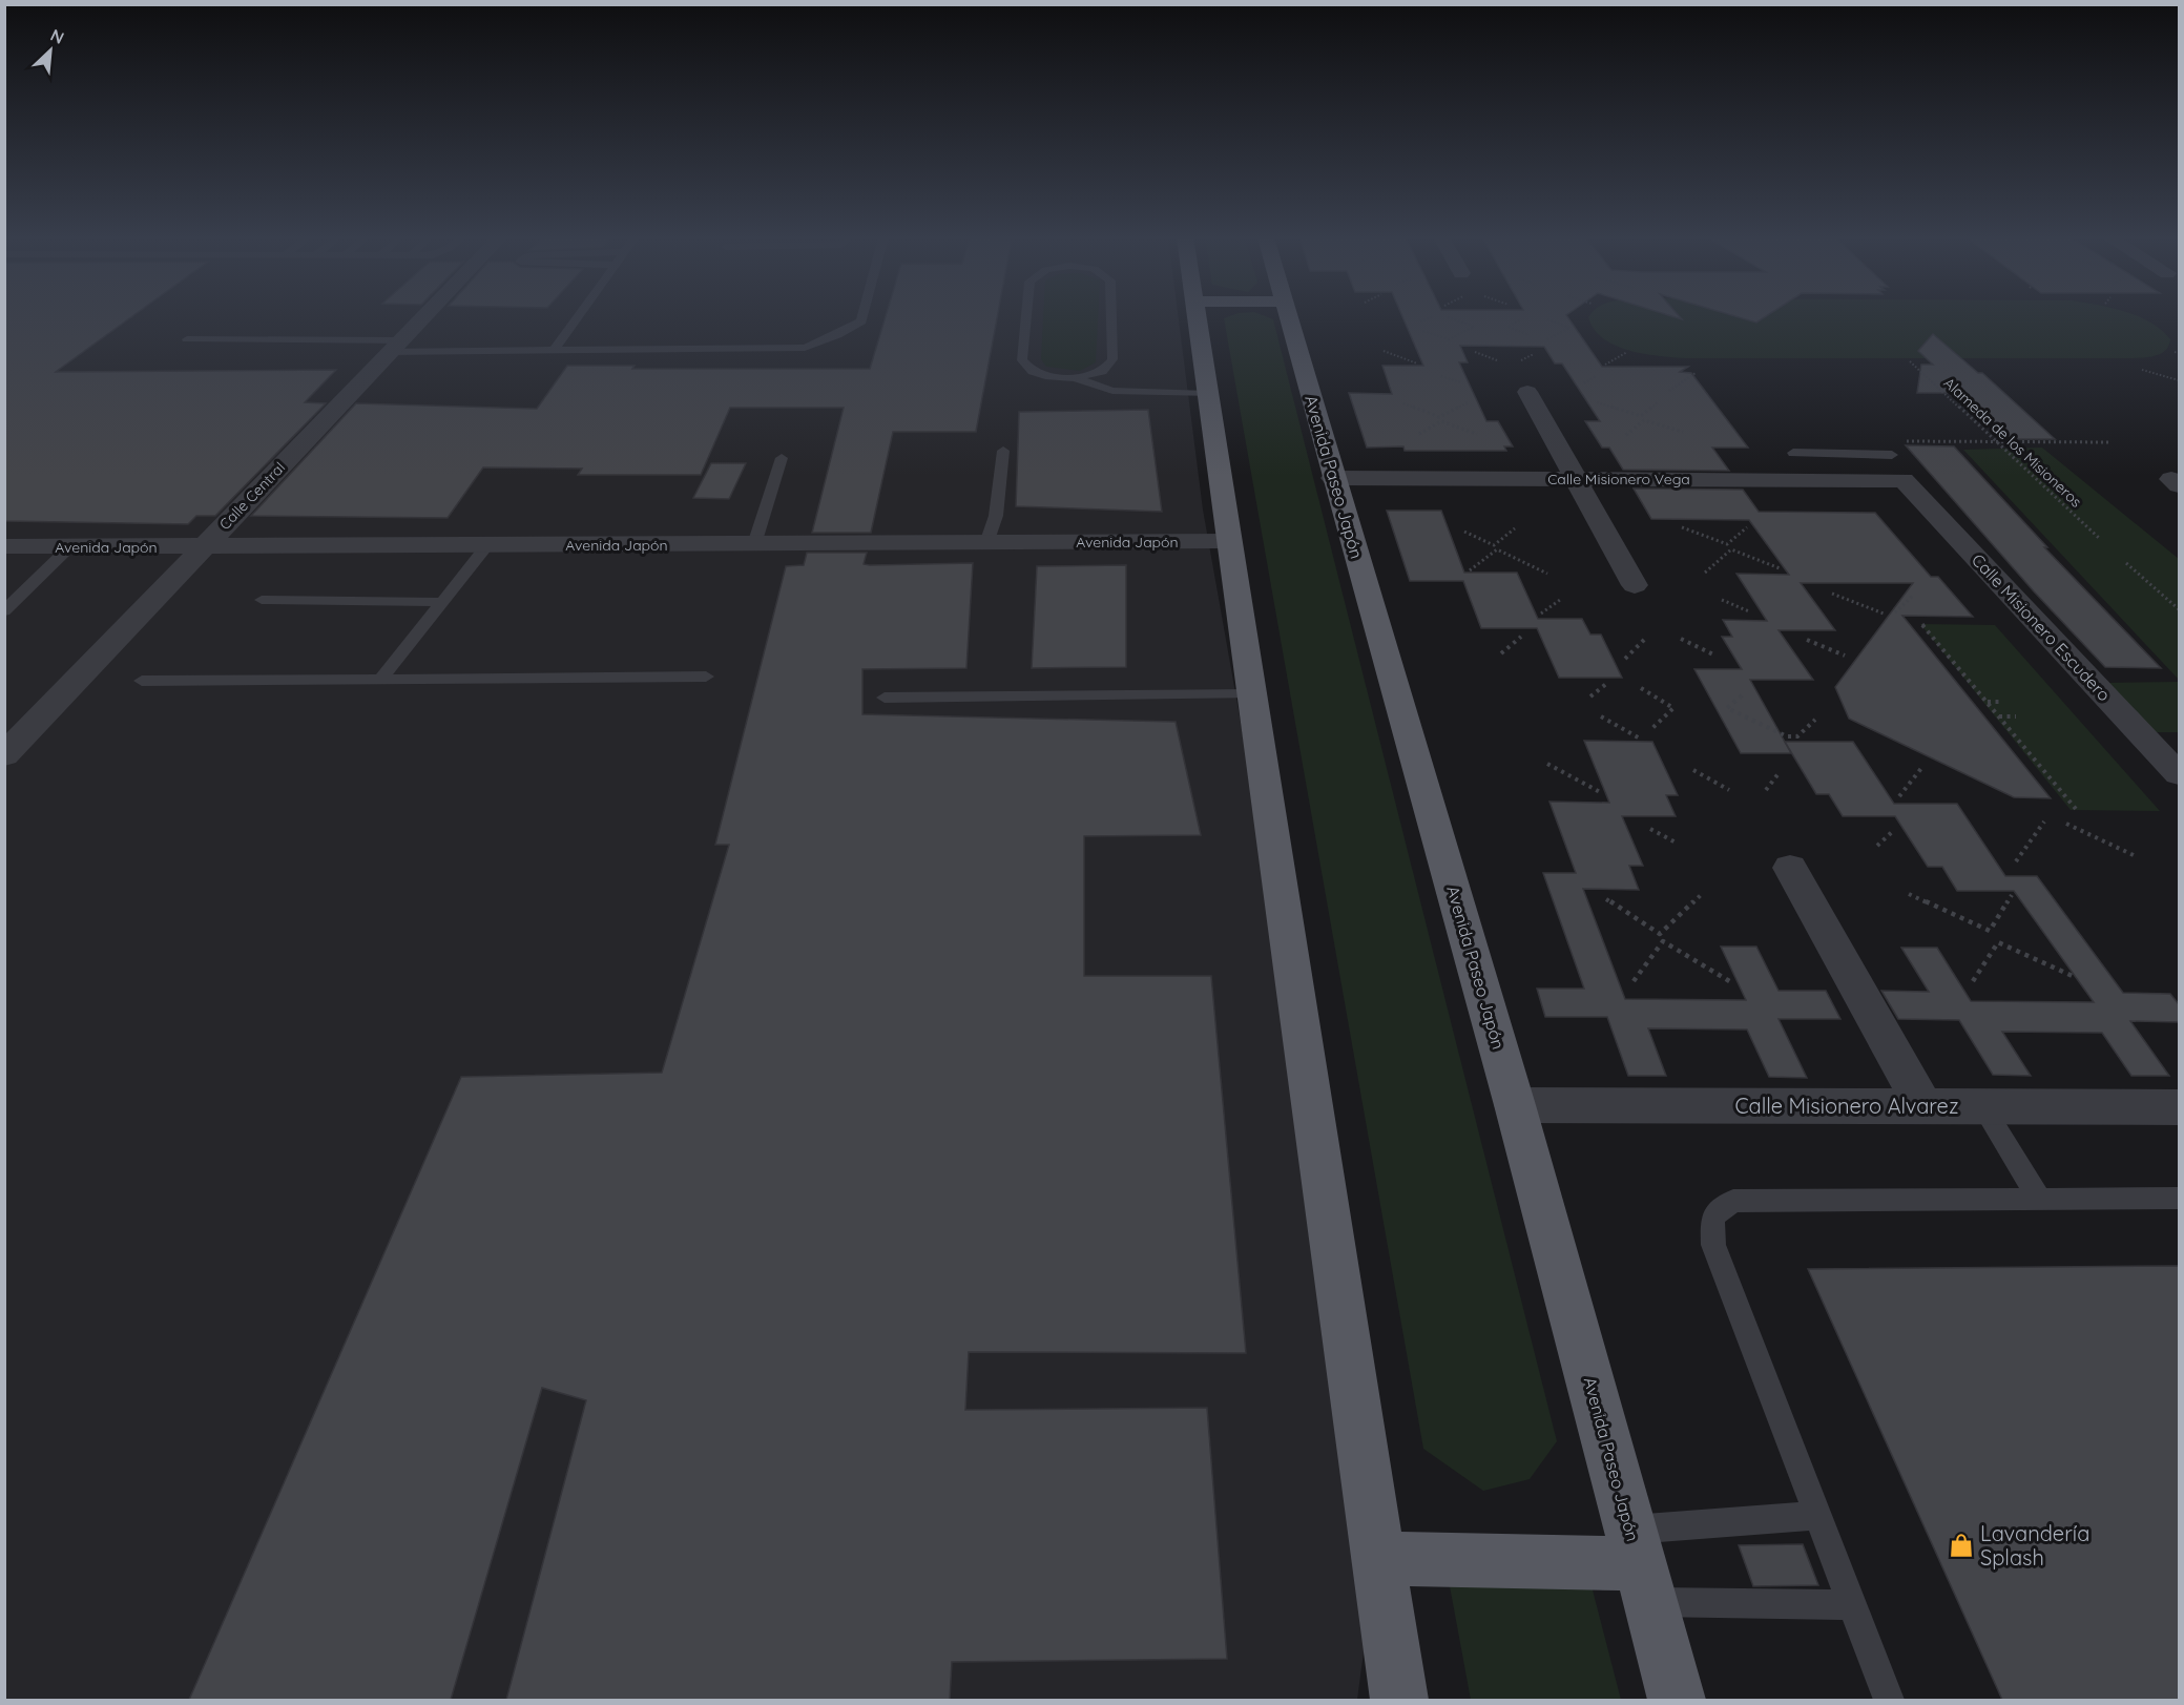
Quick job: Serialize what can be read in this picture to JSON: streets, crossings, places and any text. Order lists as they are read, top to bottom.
{
  "streets": {
    "main road": ["Avenida Paseo Japón"],
    "street": [
      "Calle Misionero Vega",
      "Calle Central",
      "Avenida Japón",
      "Calle Misionero Escudero",
      "Calle Misionero Alvarez"
    ],
    "path": ["Alameda de los Misioneros"]
  },
  "crossings": [
    ["Avenida Paseo Japón", "Calle Misionero Vega"],
    ["Avenida Paseo Japón", "Calle Misionero Alvarez"],
    ["Calle Misionero Vega", "Calle Misionero Escudero"],
    ["Calle Central", "Avenida Japón"]
  ],
  "places": {
    "shop": ["Lavandería Splash"]
  },
  "north": "top right"
}
